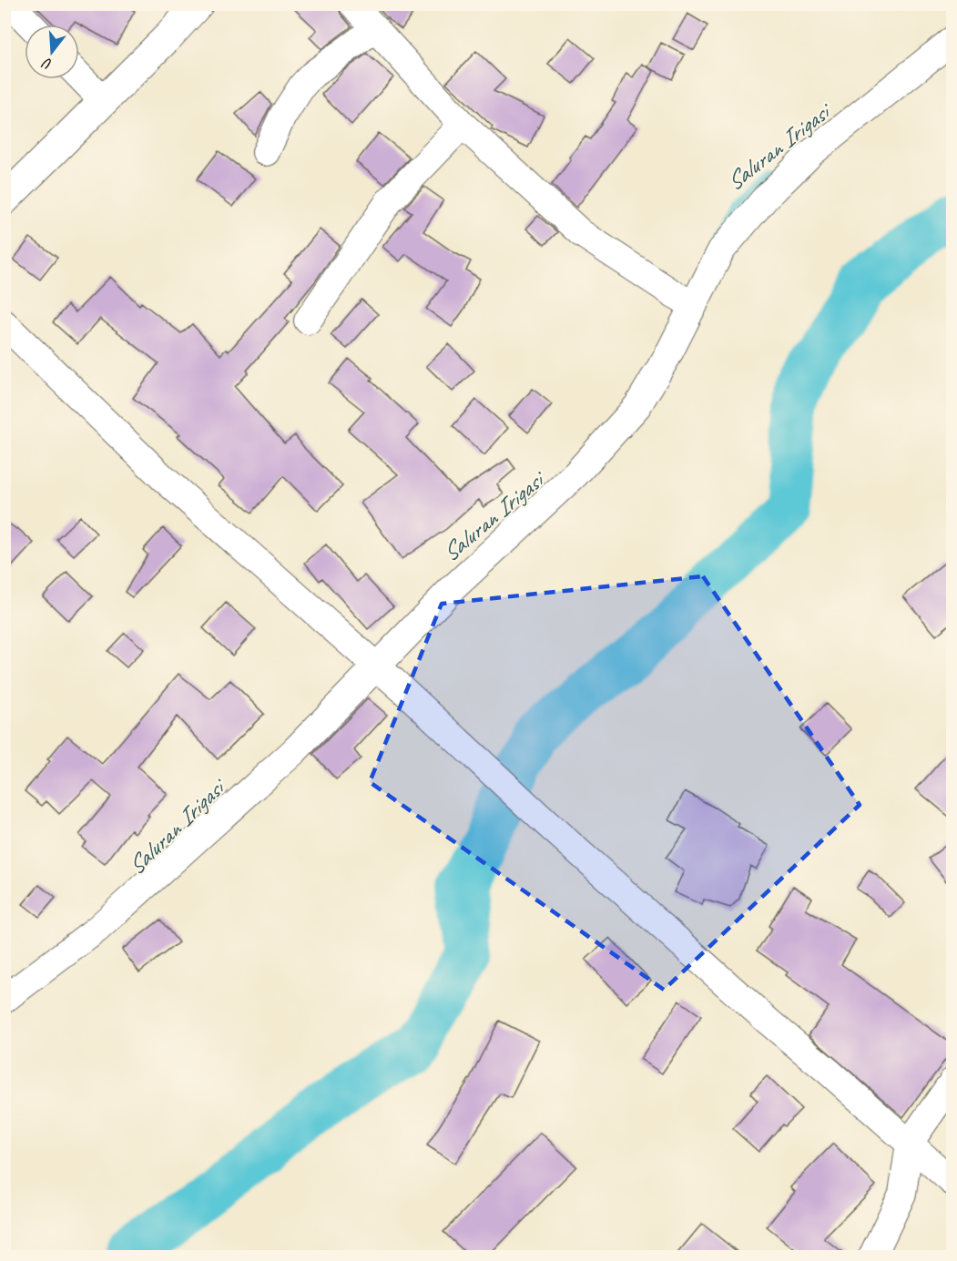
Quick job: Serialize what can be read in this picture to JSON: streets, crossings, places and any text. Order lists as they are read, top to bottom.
{
  "water": ["Saluran Irigasi"],
  "north": "bottom"
}
